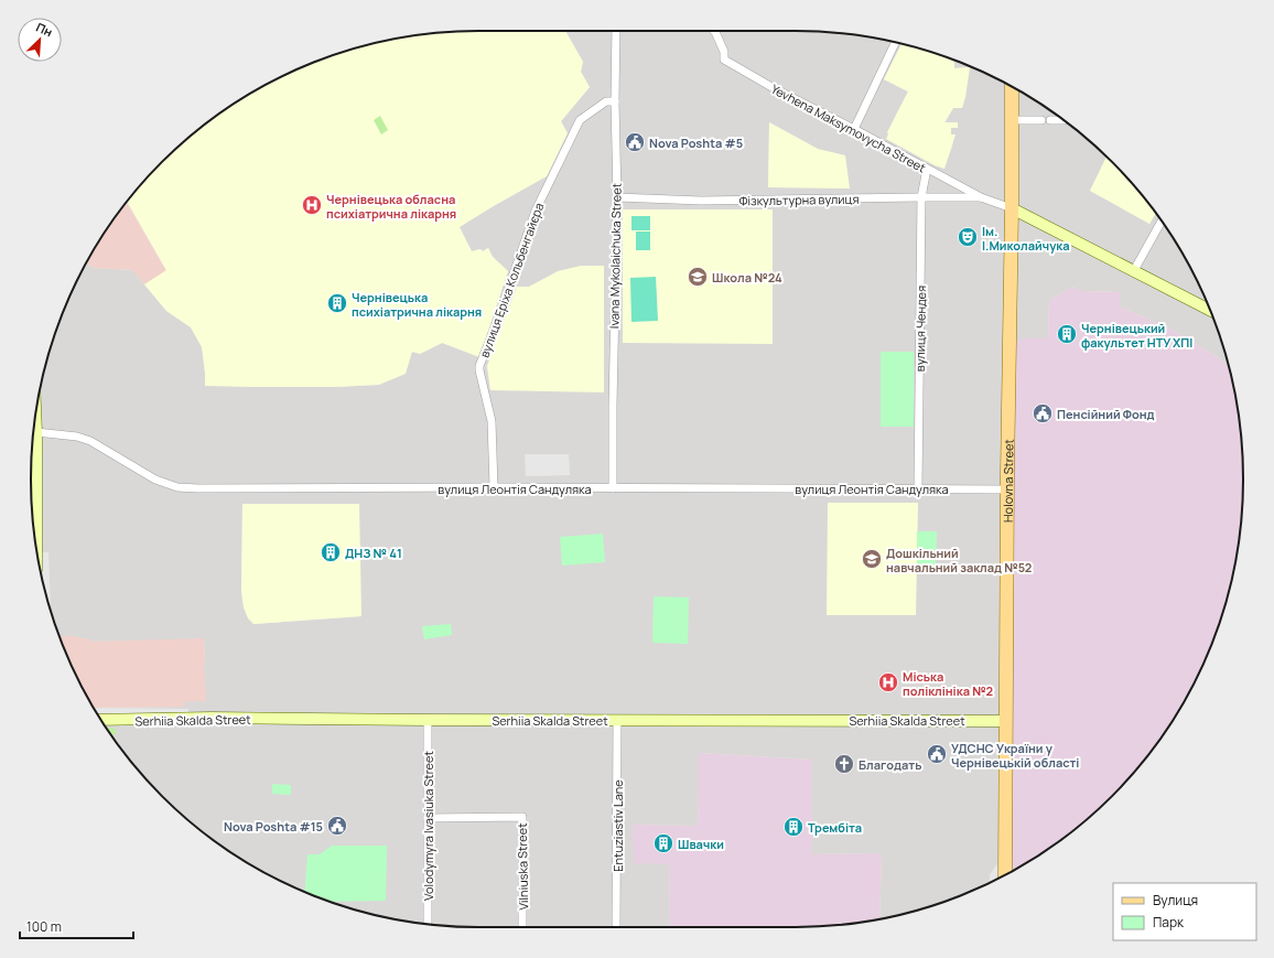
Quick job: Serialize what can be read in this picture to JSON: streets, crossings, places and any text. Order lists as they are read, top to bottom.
{
  "streets": {
    "main road": ["Holovna Street", "Serhiia Skalda Street"],
    "street": [
      "Yevhena Maksymovycha Street",
      "Фізкультурна вулиця",
      "Ivana Mykolaichuka Street",
      "вулиця Еріха Кольбенгайєра",
      "вулиця Чендея",
      "вулиця Леонтія Сандуляка",
      "Volodymyra Ivasiuka Street",
      "Entuziastiv Lane",
      "Vilniuska Street"
    ]
  },
  "crossings": [
    ["Yevhena Maksymovycha Street", "Фізкультурна вулиця"],
    ["Yevhena Maksymovycha Street", "вулиця Чендея"],
    ["Yevhena Maksymovycha Street", "Holovna Street"],
    ["Фізкультурна вулиця", "Ivana Mykolaichuka Street"],
    ["Фізкультурна вулиця", "вулиця Чендея"],
    ["Ivana Mykolaichuka Street", "вулиця Еріха Кольбенгайєра"],
    ["Ivana Mykolaichuka Street", "вулиця Леонтія Сандуляка"],
    ["вулиця Еріха Кольбенгайєра", "вулиця Леонтія Сандуляка"],
    ["вулиця Чендея", "вулиця Леонтія Сандуляка"],
    ["Holovna Street", "вулиця Леонтія Сандуляка"],
    ["Holovna Street", "Serhiia Skalda Street"],
    ["Serhiia Skalda Street", "Volodymyra Ivasiuka Street"],
    ["Serhiia Skalda Street", "Entuziastiv Lane"],
    ["Volodymyra Ivasiuka Street", "Vilniuska Street"]
  ],
  "places": {
    "public building": [
      "Nova Poshta #5",
      "Пенсійний Фонд",
      "УДСНС України у Чернівецькій області",
      "Nova Poshta #15"
    ],
    "hospital": ["Чернівецька обласна психіатрична лікарня", "Міська поліклініка №2"],
    "theatre": ["Ім. І.Миколайчука"],
    "school or university": ["Школа №24", "Дошкільний навчальний заклад №52"],
    "building": [
      "Чернівецька психіатрична лікарня",
      "Чернівецький факультет НТУ ХПІ",
      "ДНЗ № 41",
      "Трембіта",
      "Швачки"
    ],
    "church": ["Благодать"]
  },
  "legend": ["Вулиця", "Парк"],
  "scale_bar": "100 m",
  "north": "top right"
}
